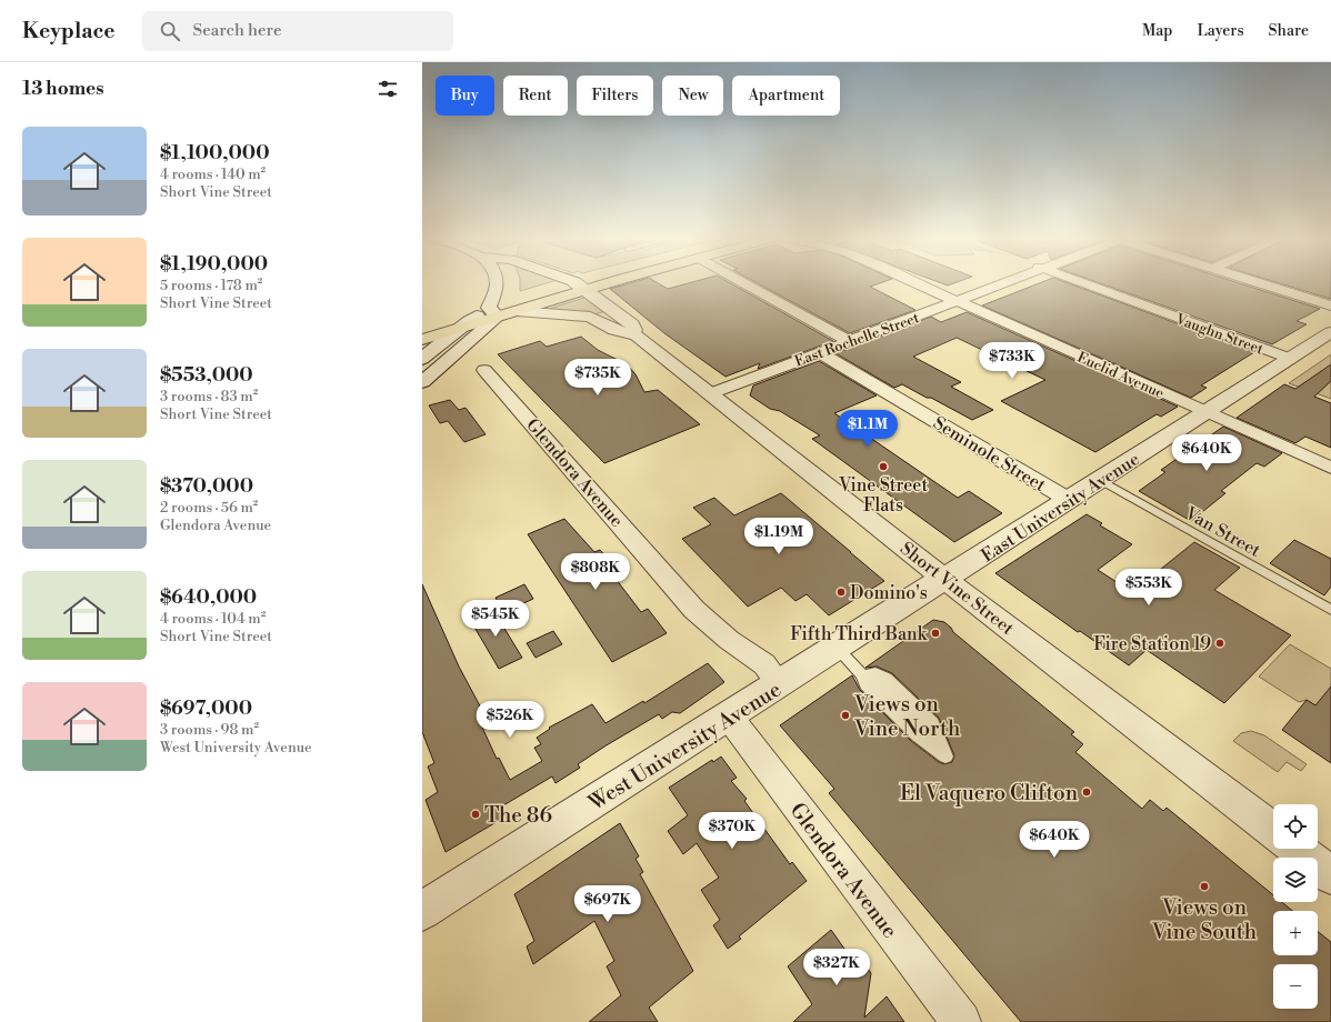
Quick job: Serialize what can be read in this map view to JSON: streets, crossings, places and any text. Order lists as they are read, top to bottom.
{
  "streets": {
    "street": [
      "Vaughn Street",
      "East Rochelle Street",
      "Euclid Avenue",
      "Seminole Street",
      "Glendora Avenue",
      "East University Avenue",
      "Short Vine Street",
      "West University Avenue"
    ],
    "lane": ["Van Street"]
  },
  "crossings": [
    ["Vaughn Street", "East University Avenue"],
    ["East Rochelle Street", "Euclid Avenue"],
    ["East Rochelle Street", "Seminole Street"],
    ["East Rochelle Street", "Short Vine Street"],
    ["Euclid Avenue", "East University Avenue"],
    ["Seminole Street", "East University Avenue"],
    ["Glendora Avenue", "West University Avenue"],
    ["East University Avenue", "Van Street"],
    ["East University Avenue", "Short Vine Street"],
    ["East University Avenue", "West University Avenue"],
    ["Short Vine Street", "West University Avenue"]
  ],
  "places": [
    "Vine Street Flats",
    "Domino's",
    "Fifth Third Bank",
    "Fire Station 19",
    "Views on Vine North",
    "El Vaquero Clifton",
    "The 86",
    "Views on Vine South"
  ],
  "page": {
    "header": "Keyplace",
    "search": "Search here",
    "nav": ["Map", "Layers", "Share"],
    "heading": "13 homes",
    "chip": [
      "Buy",
      "Rent",
      "Filters",
      "New",
      "Apartment"
    ],
    "list": [
      {
        "name": "$1,100,000",
        "note": "4 rooms · 140 m² · Short Vine Street"
      },
      {
        "name": "$1,190,000",
        "note": "5 rooms · 178 m² · Short Vine Street"
      },
      {
        "name": "$553,000",
        "note": "3 rooms · 83 m² · Short Vine Street"
      },
      {
        "name": "$370,000",
        "note": "2 rooms · 56 m² · Glendora Avenue"
      },
      {
        "name": "$640,000",
        "note": "4 rooms · 104 m² · Short Vine Street"
      },
      {
        "name": "$697,000",
        "note": "3 rooms · 98 m² · West University Avenue"
      }
    ],
    "price": [
      "$733K",
      "$735K",
      "$1.1M",
      "$640K",
      "$1.19M",
      "$808K",
      "$553K",
      "$545K",
      "$526K",
      "$370K",
      "$640K",
      "$697K",
      "$327K"
    ],
    "map_buttons": ["+", "−"]
  }
}
